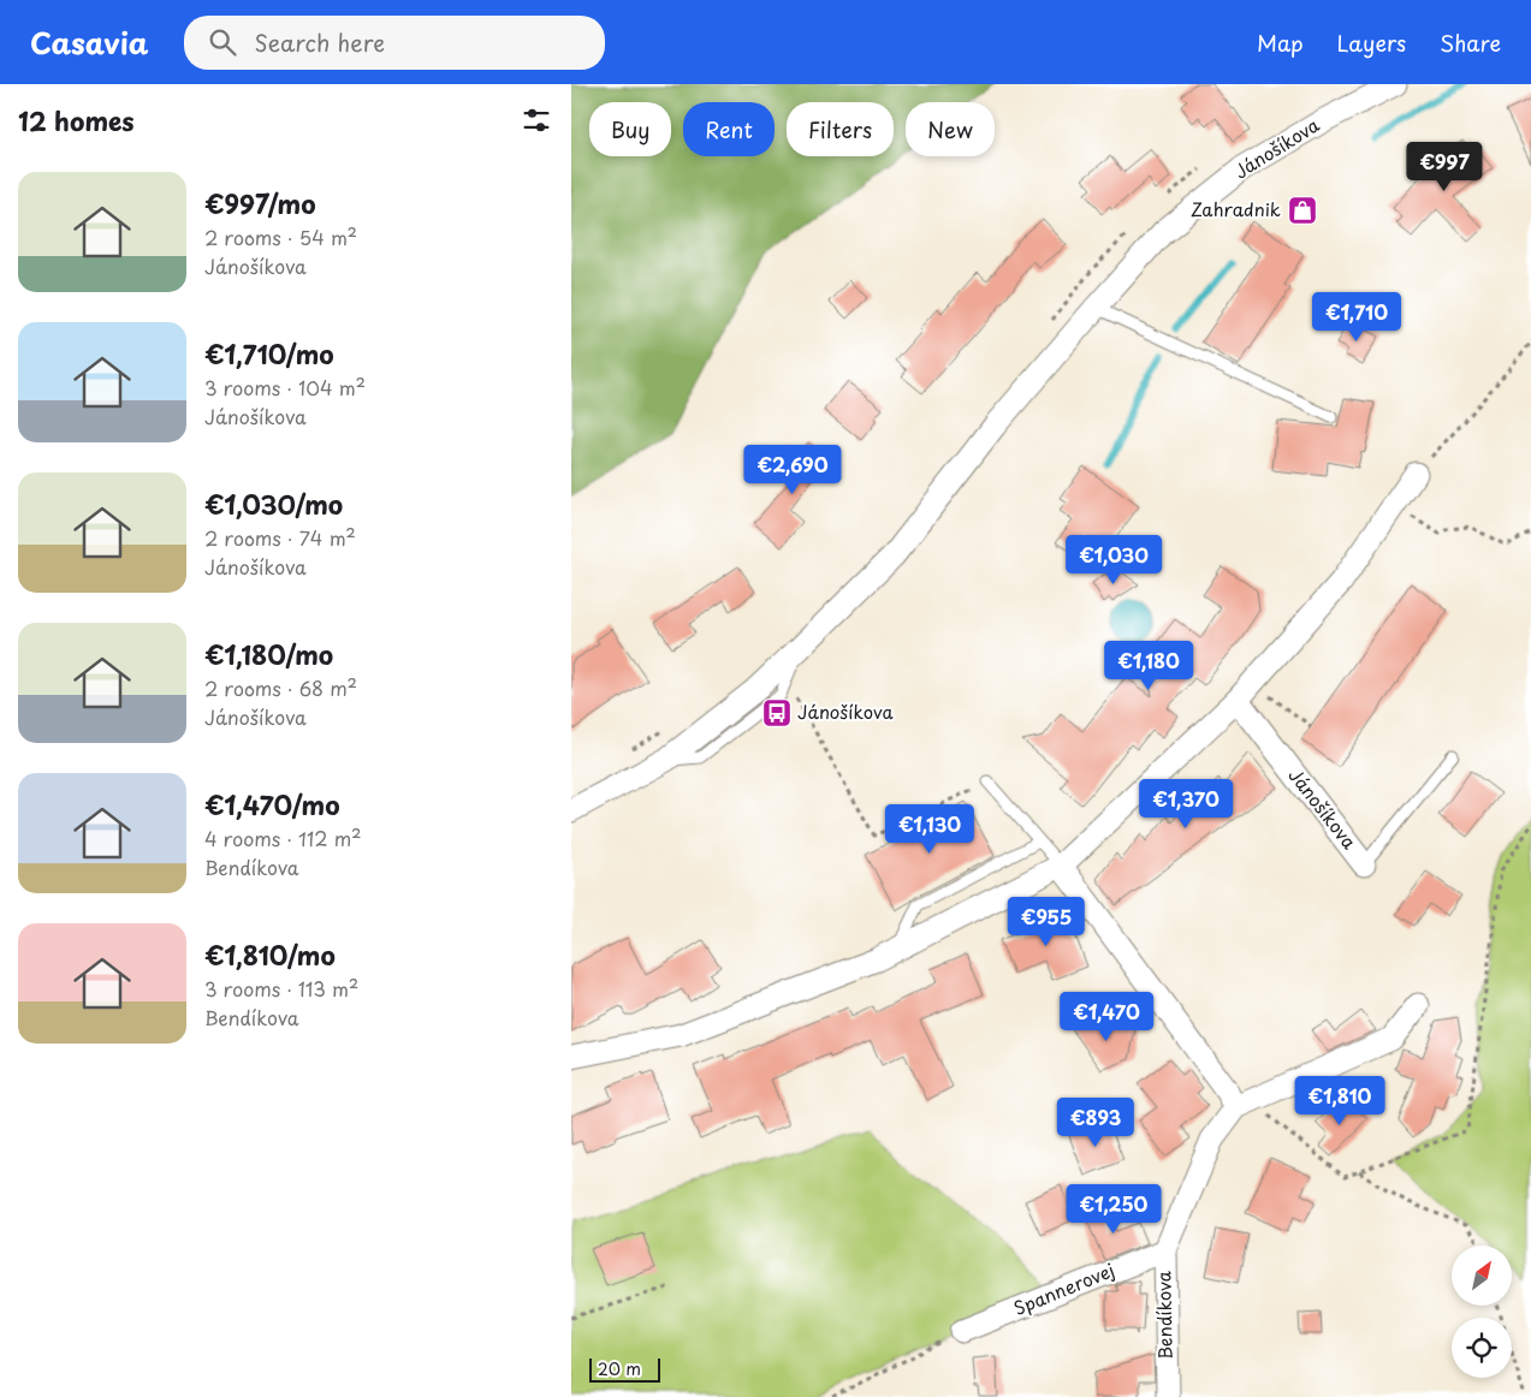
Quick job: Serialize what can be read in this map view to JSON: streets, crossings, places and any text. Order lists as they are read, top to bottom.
{
  "streets": {
    "street": ["Jánošíkova", "Spannerovej", "Bendíkova"]
  },
  "crossings": [
    ["Spannerovej", "Bendíkova"]
  ],
  "places": {
    "shop": ["Zahradnik"],
    "bus stop": ["Jánošíkova"]
  },
  "scale_bar": "20 m",
  "north": "top right",
  "page": {
    "header": "Casavia",
    "search": "Search here",
    "nav": ["Map", "Layers", "Share"],
    "heading": "12 homes",
    "chip": [
      "Buy",
      "Rent",
      "Filters",
      "New"
    ],
    "price": [
      "€997",
      "€1,710",
      "€2,690",
      "€1,030",
      "€1,180",
      "€1,370",
      "€1,130",
      "€955",
      "€1,470",
      "€1,810",
      "€893",
      "€1,250"
    ],
    "list": [
      {
        "name": "€997/mo",
        "note": "2 rooms · 54 m² · Jánošíkova"
      },
      {
        "name": "€1,710/mo",
        "note": "3 rooms · 104 m² · Jánošíkova"
      },
      {
        "name": "€1,030/mo",
        "note": "2 rooms · 74 m² · Jánošíkova"
      },
      {
        "name": "€1,180/mo",
        "note": "2 rooms · 68 m² · Jánošíkova"
      },
      {
        "name": "€1,470/mo",
        "note": "4 rooms · 112 m² · Bendíkova"
      },
      {
        "name": "€1,810/mo",
        "note": "3 rooms · 113 m² · Bendíkova"
      }
    ],
    "scale": "20 m"
  }
}
